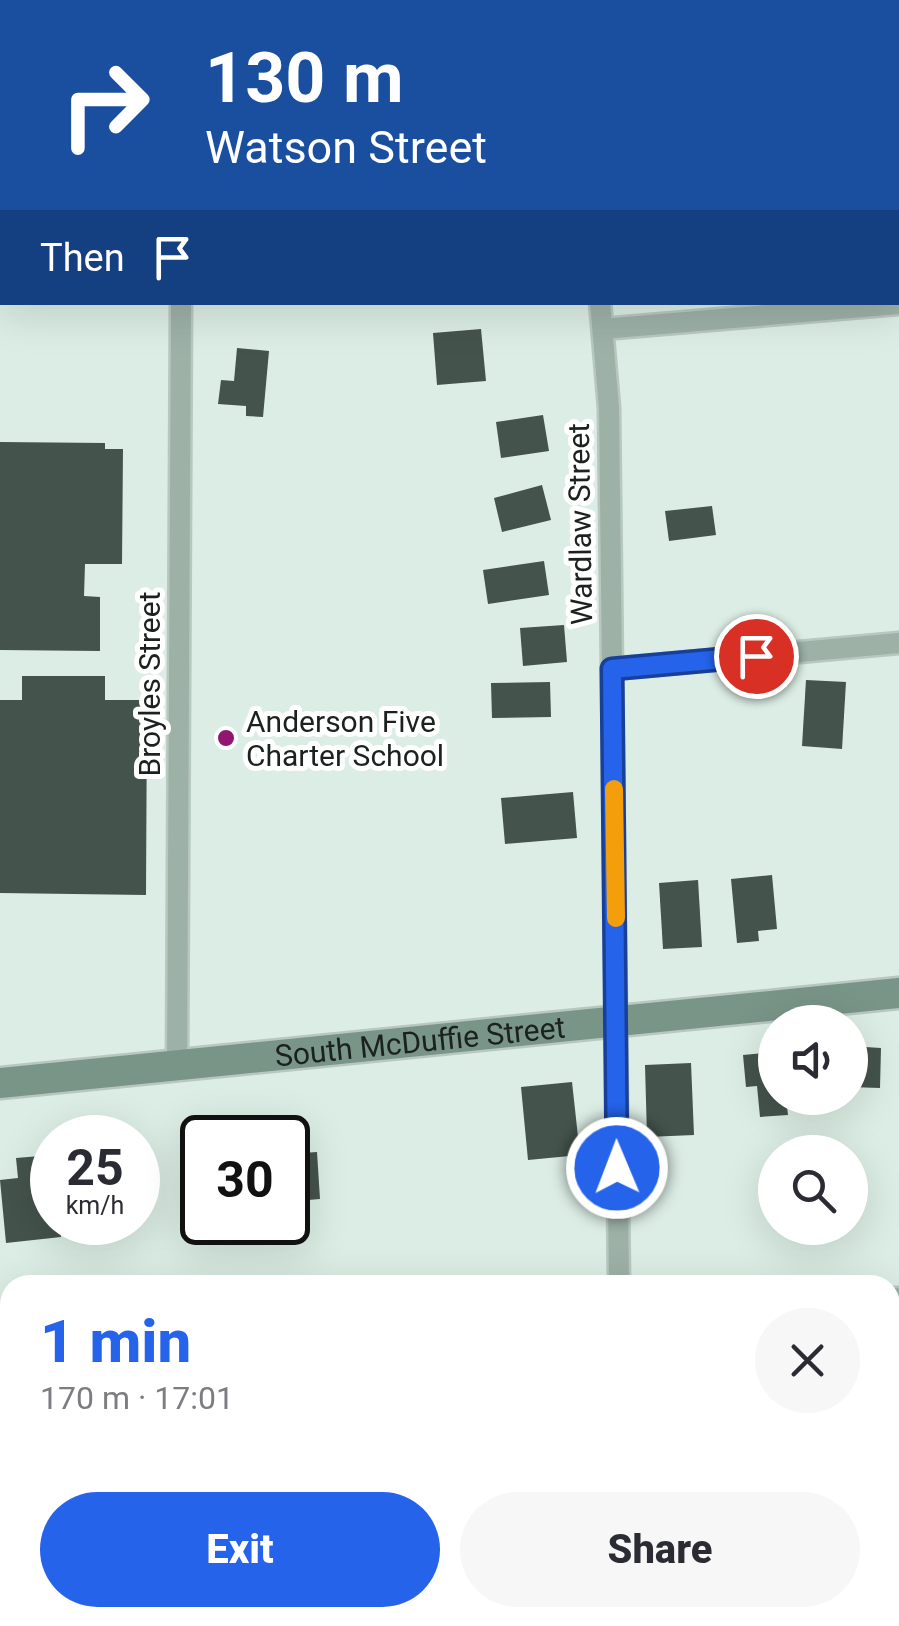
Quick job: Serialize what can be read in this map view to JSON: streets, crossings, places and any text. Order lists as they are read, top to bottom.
{
  "streets": {
    "street": ["Wardlaw Street", "Broyles Street", "South McDuffie Street"]
  },
  "crossings": [
    ["Wardlaw Street", "South McDuffie Street"],
    ["Broyles Street", "South McDuffie Street"]
  ],
  "places": ["Anderson Five Charter School"],
  "page": {
    "turn": ["130 m", "Watson Street"],
    "then": "Then",
    "speed": "25 km/h",
    "limit": "30",
    "heading": ["1 min", "170 m · 17:01"],
    "buttons": ["Exit", "Share"]
  }
}
